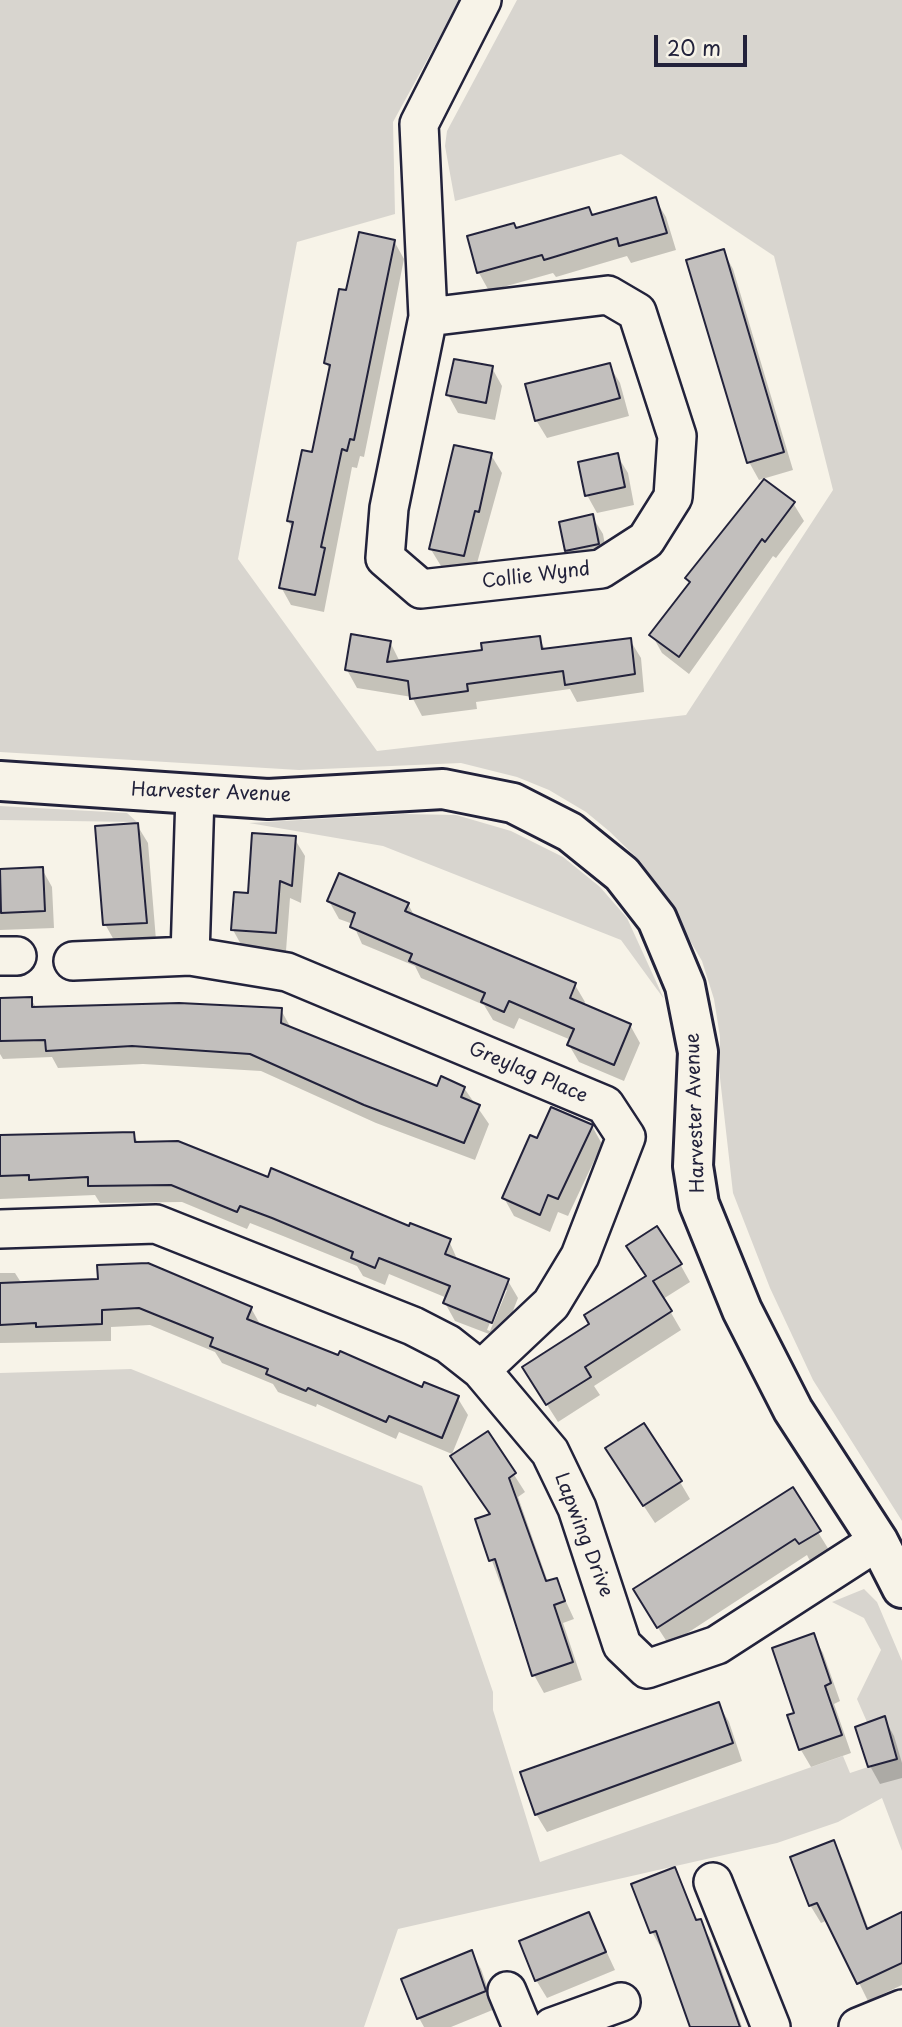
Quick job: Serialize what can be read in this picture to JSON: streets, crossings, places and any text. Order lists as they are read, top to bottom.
{
  "streets": {
    "street": [
      "Collie Wynd",
      "Harvester Avenue",
      "Greylag Place",
      "Lapwing Drive"
    ]
  },
  "crossings": [
    ["Harvester Avenue", "Lapwing Drive"],
    ["Greylag Place", "Lapwing Drive"]
  ],
  "scale_bar": "20 m"
}
